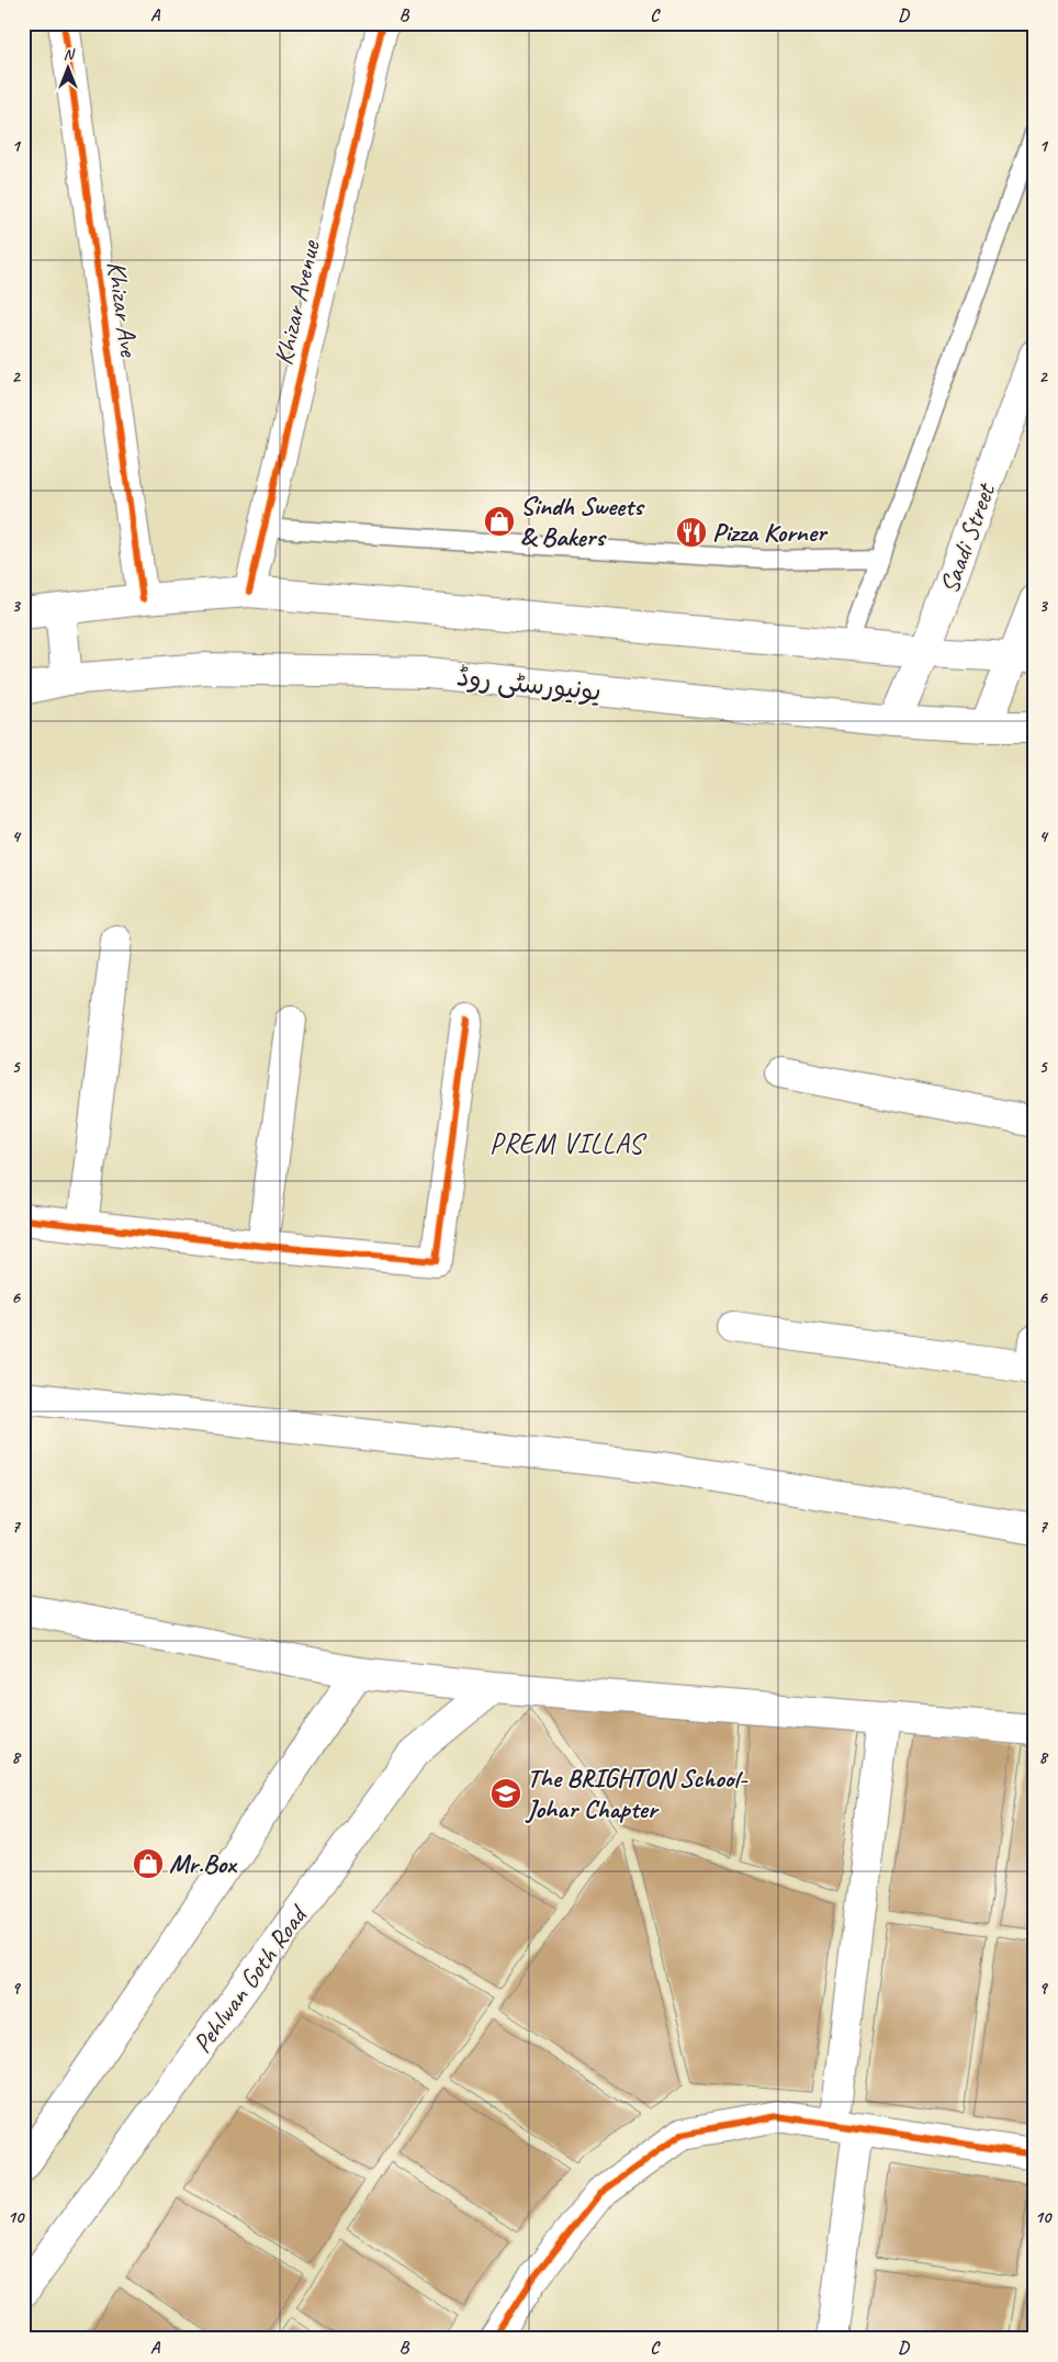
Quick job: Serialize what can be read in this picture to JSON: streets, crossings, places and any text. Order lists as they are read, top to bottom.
{
  "streets": {
    "main road": [
      "Khizar Avenue",
      "Khizar Ave",
      "Saadi Street",
      "یونیورسٹی روڈ",
      "Pehlwan Goth Road"
    ]
  },
  "crossings": [
    ["Saadi Street", "یونیورسٹی روڈ"]
  ],
  "districts": ["PREM VILLAS"],
  "places": {
    "shop": ["Sindh Sweets & Bakers", "Mr.Box"],
    "restaurant": ["Pizza Korner"],
    "school or university": ["The BRIGHTON School- Johar Chapter"]
  },
  "north": "top",
  "grid": {
    "columns": [
      "A",
      "B",
      "C",
      "D"
    ],
    "rows": [
      "1",
      "2",
      "3",
      "4",
      "5",
      "6",
      "7",
      "8",
      "9",
      "10"
    ]
  }
}
